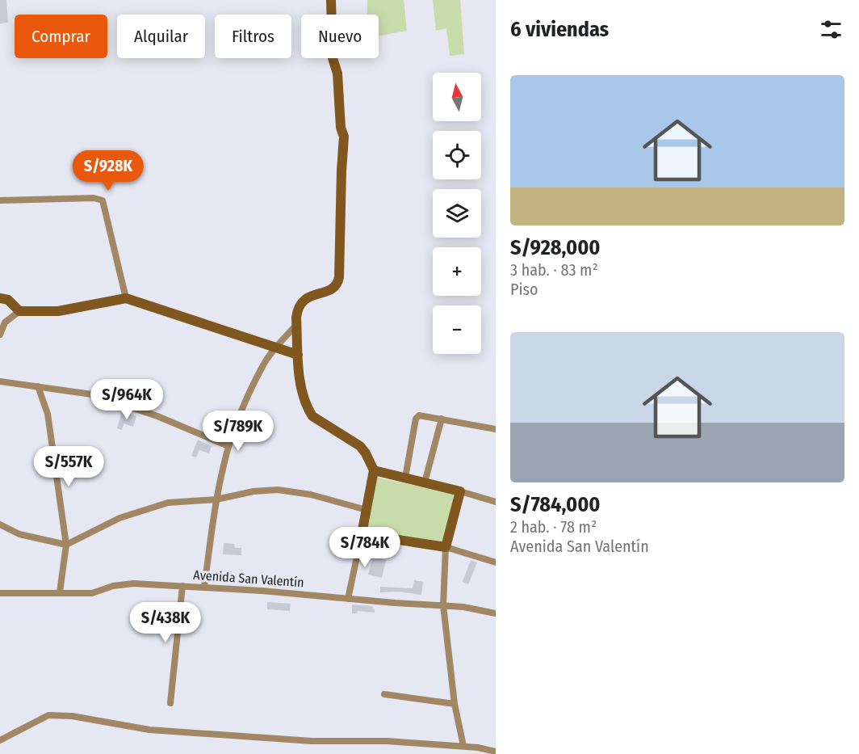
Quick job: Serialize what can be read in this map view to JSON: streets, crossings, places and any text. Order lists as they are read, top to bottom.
{
  "streets": {
    "street": ["Avenida San Valentín"]
  },
  "north": "top",
  "page": {
    "heading": "6 viviendas",
    "chip": [
      "Comprar",
      "Alquilar",
      "Filtros",
      "Nuevo"
    ],
    "list": [
      {
        "name": "S/928,000",
        "note": "3 hab. · 83 m² · Piso"
      },
      {
        "name": "S/784,000",
        "note": "2 hab. · 78 m² · Avenida San Valentín"
      }
    ],
    "map_buttons": ["+", "−"],
    "price": [
      "S/928K",
      "S/964K",
      "S/789K",
      "S/557K",
      "S/784K",
      "S/438K"
    ]
  }
}
